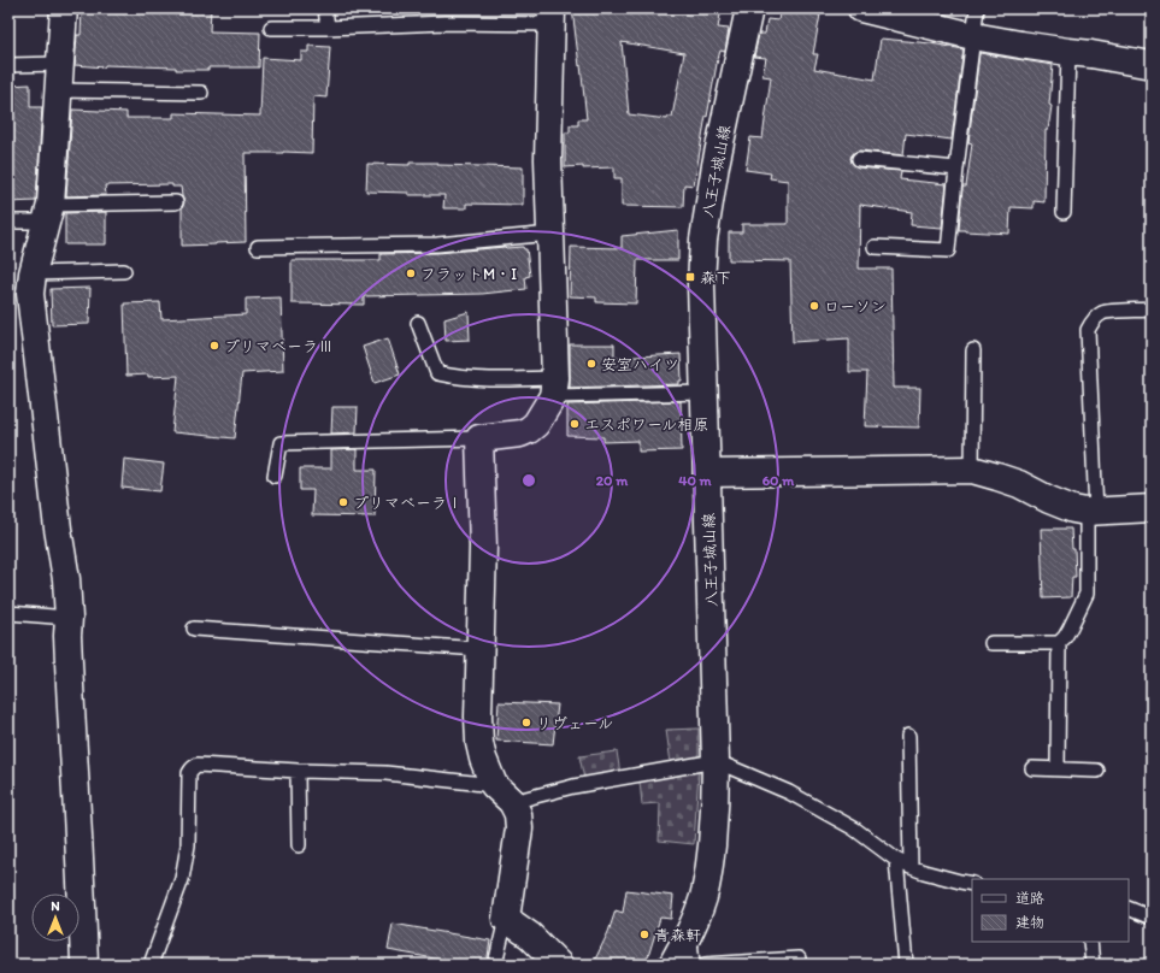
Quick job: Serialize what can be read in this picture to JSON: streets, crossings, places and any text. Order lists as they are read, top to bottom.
{
  "streets": {
    "street": ["八王子城山線"]
  },
  "places": {
    "other": [
      "フラットM・I",
      "ローソン",
      "プリマベーラⅢ",
      "安室ハイツ",
      "エスポワール相原",
      "プリマベーラⅠ",
      "リヴェール",
      "青森軒"
    ],
    "transit": ["森下"]
  },
  "legend": ["道路", "建物"],
  "north": "top",
  "rings": ["20 m", "40 m", "60 m"]
}
